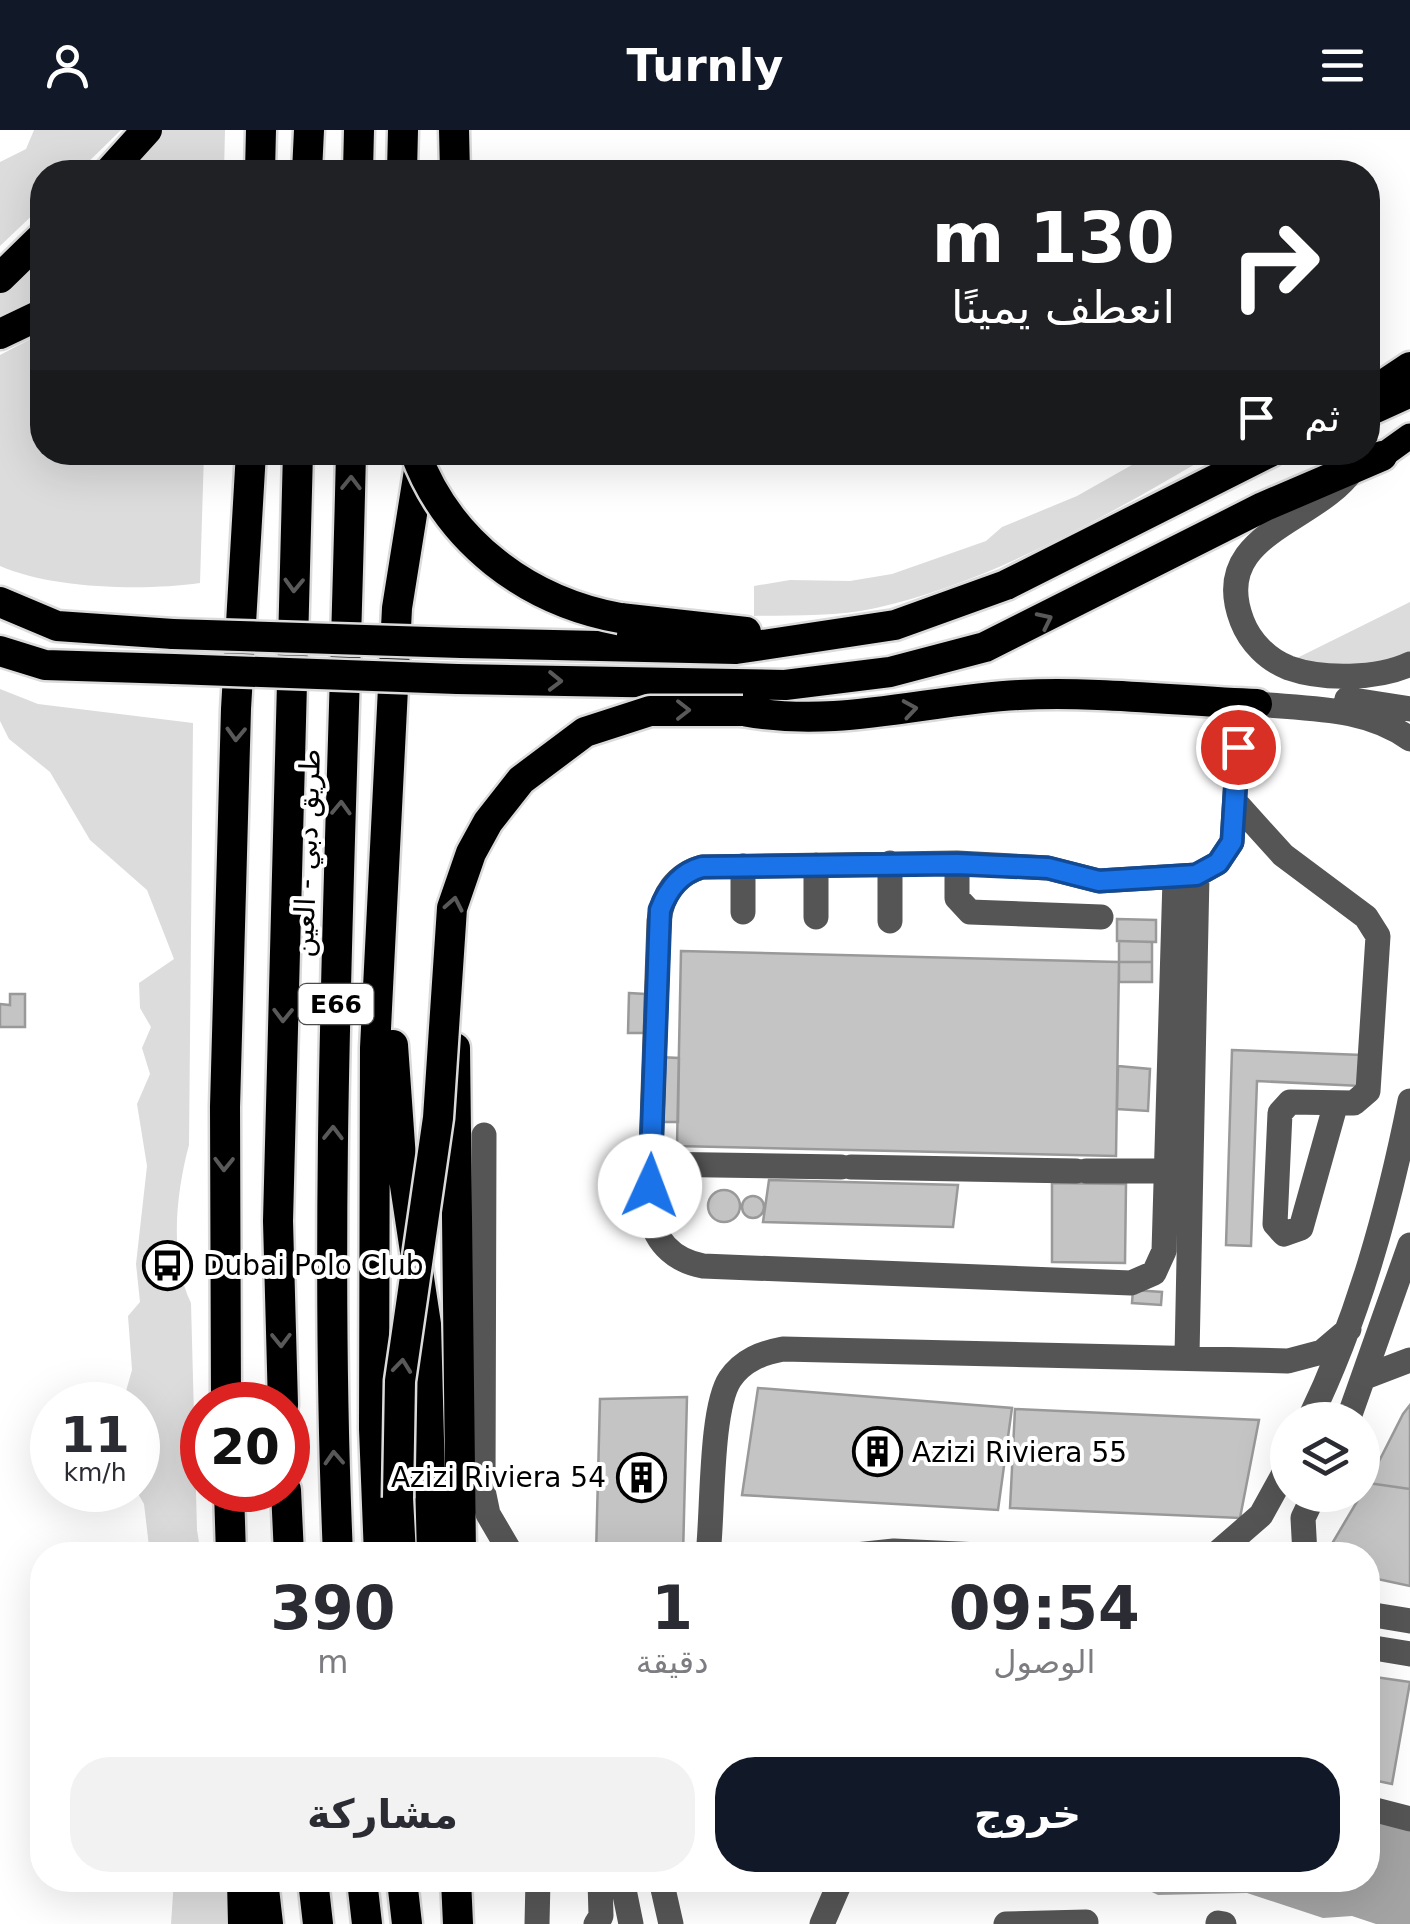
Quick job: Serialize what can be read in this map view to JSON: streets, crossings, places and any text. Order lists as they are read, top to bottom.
{
  "streets": {
    "highway": ["طريق دبي - العين", "E66"]
  },
  "places": {
    "bus stop": ["Dubai Polo Club"],
    "building": ["Azizi Riviera 55", "Azizi Riviera 54"]
  },
  "page": {
    "header": "Turnly",
    "turn": ["130 m", "انعطف يمينًا"],
    "then": "ثم",
    "speed": "11 km/h",
    "limit": "20",
    "eta": [
      "09:54",
      "الوصول",
      "1",
      "دقيقة",
      "390",
      "m"
    ],
    "buttons": ["خروج", "مشاركة"]
  }
}
